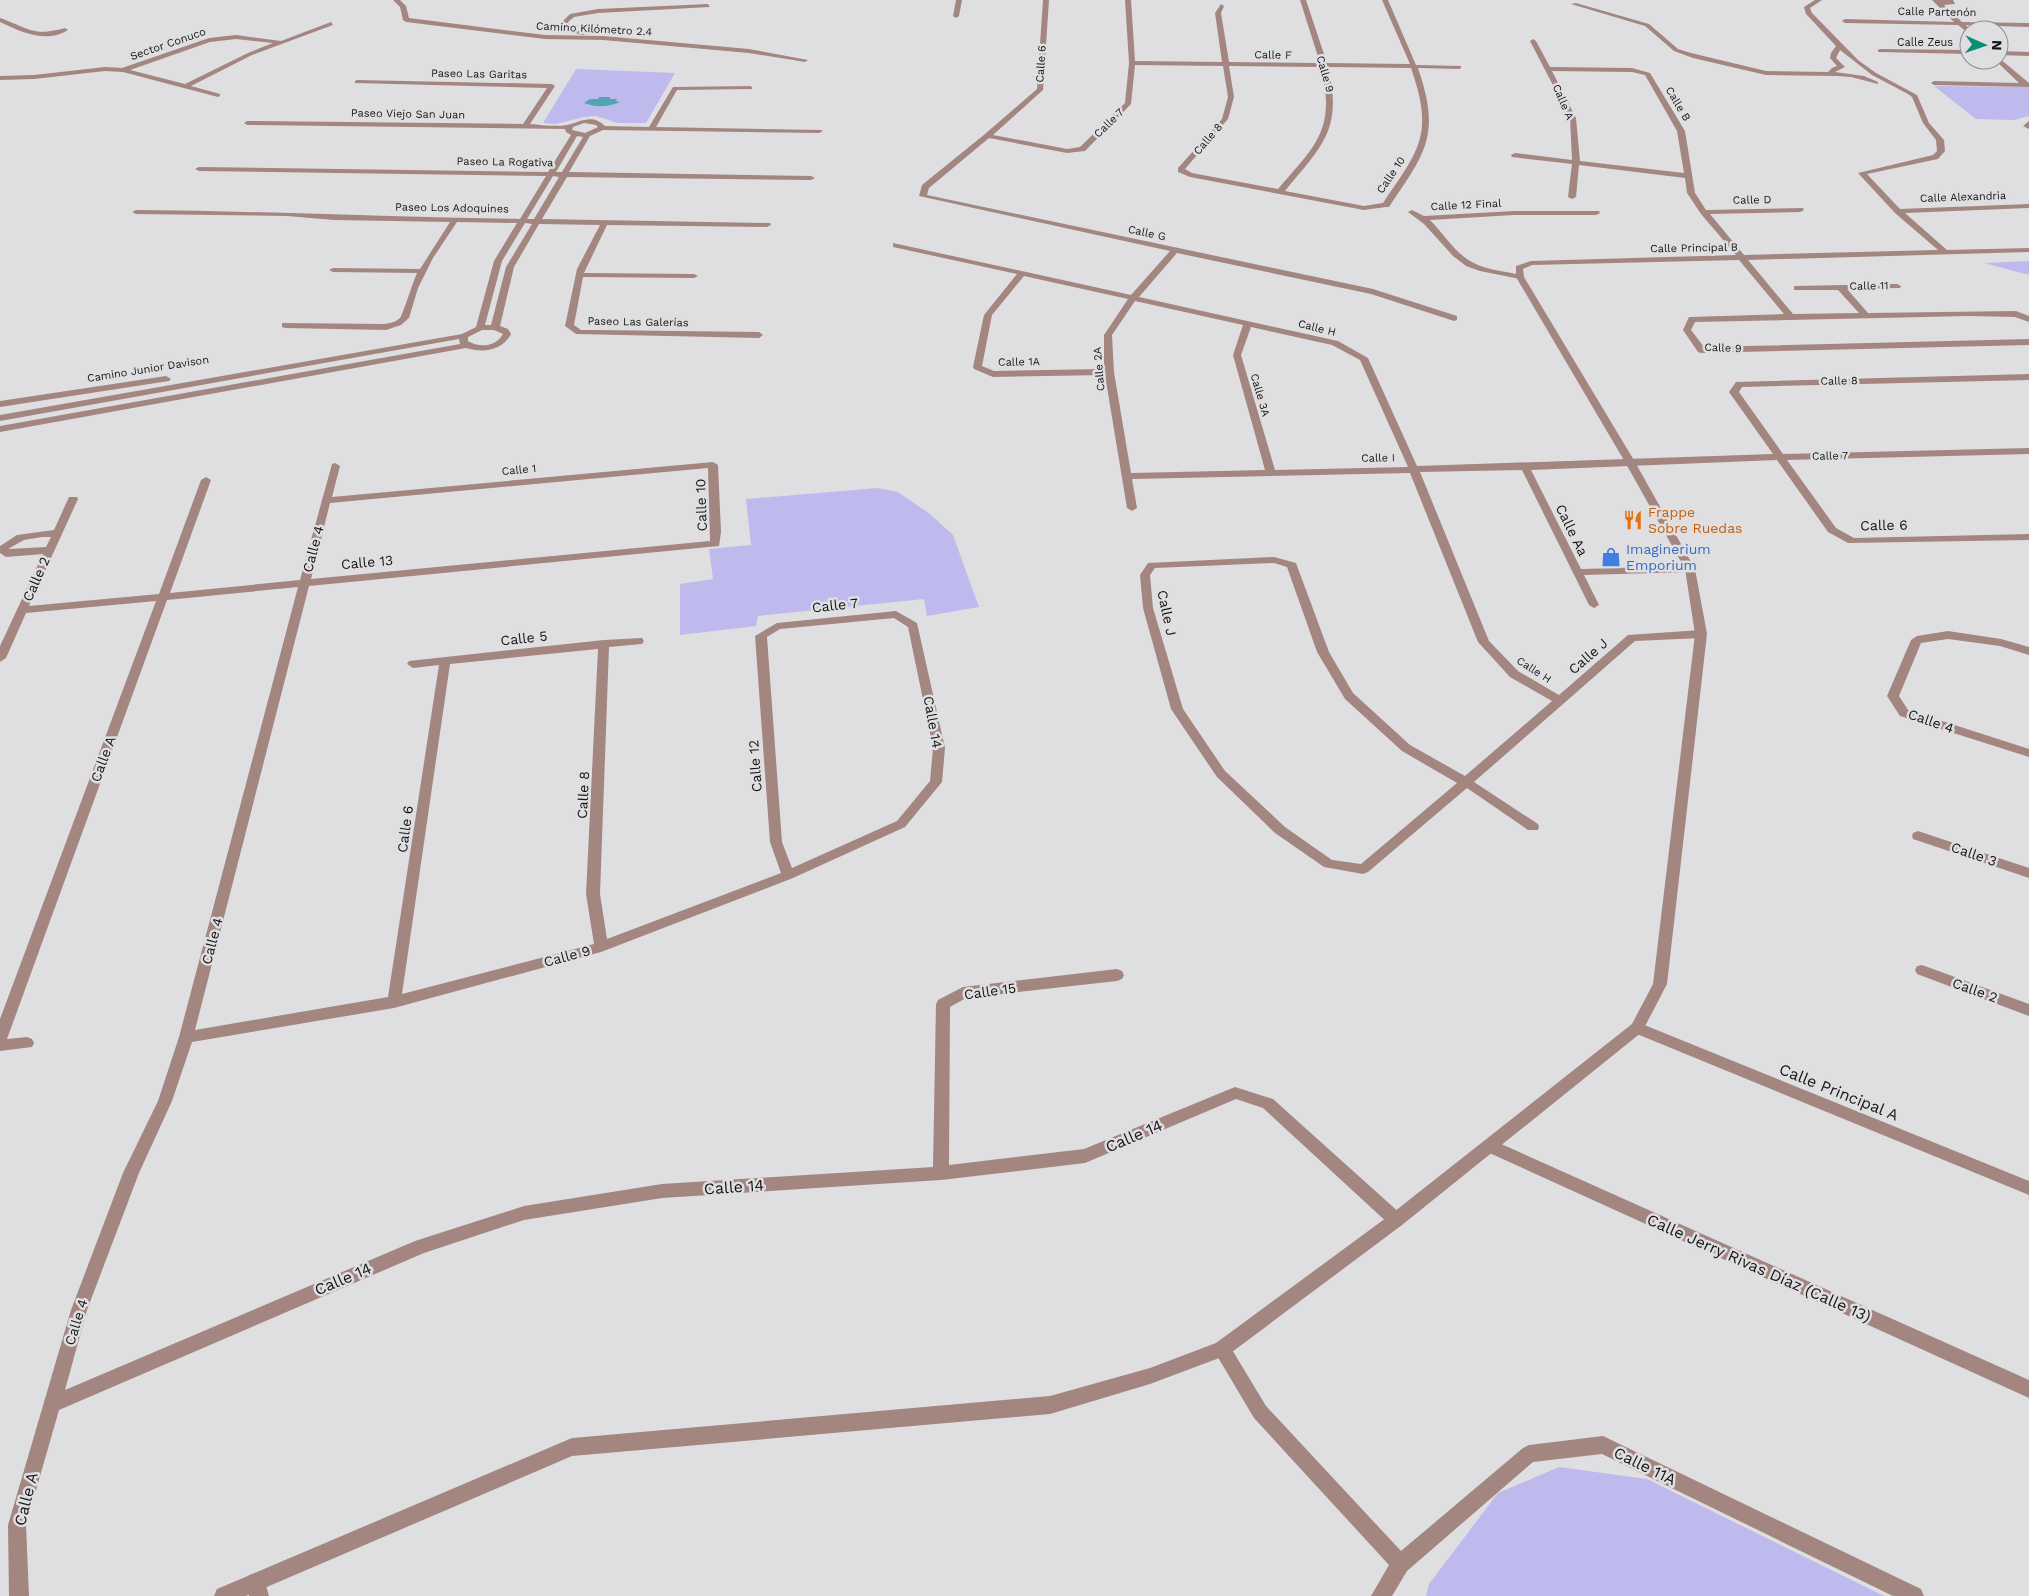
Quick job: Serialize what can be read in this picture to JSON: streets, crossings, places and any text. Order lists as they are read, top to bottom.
{
  "streets": {
    "street": [
      "Calle Partenón",
      "Camino Kilómetro 2.4",
      "Calle Zeus",
      "Sector Conuco",
      "Calle F",
      "Calle 6",
      "Paseo Las Garitas",
      "Calle 9",
      "Calle A",
      "Calle B",
      "Paseo Viejo San Juan",
      "Calle 7",
      "Calle 8",
      "Paseo La Rogativa",
      "Calle 10",
      "Calle Alexandria",
      "Calle D",
      "Calle 12 Final",
      "Paseo Los Adoquines",
      "Calle G",
      "Calle Principal B",
      "Calle 11",
      "Paseo Las Galerías",
      "Calle H",
      "Calle 1A",
      "Camino Junior Davison",
      "Calle 2A",
      "Calle 3A",
      "Calle I",
      "Calle 1",
      "Calle Aa",
      "Calle 4",
      "Calle 13",
      "Calle 2",
      "Calle J",
      "Calle 5",
      "Calle 14",
      "Calle 12",
      "Calle 3",
      "Calle 15",
      "Calle Principal A",
      "Calle Jerry Rivas Díaz (Calle 13)",
      "Calle 11A"
    ]
  },
  "crossings": [
    ["Calle F", "Calle 9"],
    ["Calle F", "Calle 7"],
    ["Calle F", "Calle 8"],
    ["Calle F", "Calle 10"],
    ["Calle 6", "Calle 9"],
    ["Calle 6", "Calle 7"],
    ["Calle 6", "Calle 8"],
    ["Calle 6", "Calle G"],
    ["Calle 6", "Calle 5"],
    ["Paseo Las Garitas", "Paseo Viejo San Juan"],
    ["Calle 9", "Calle 8"],
    ["Calle 9", "Calle 10"],
    ["Calle 9", "Calle 11"],
    ["Calle 9", "Calle 4"],
    ["Calle 9", "Calle 14"],
    ["Calle 9", "Calle 12"],
    ["Calle A", "Calle B"],
    ["Calle A", "Calle 4"],
    ["Calle A", "Calle 13"],
    ["Calle A", "Calle 14"],
    ["Calle B", "Calle D"],
    ["Calle B", "Calle Principal B"],
    ["Calle 7", "Calle 8"],
    ["Calle 7", "Calle G"],
    ["Calle 7", "Calle I"],
    ["Calle 7", "Calle 14"],
    ["Calle 7", "Calle 12"],
    ["Calle 8", "Calle 10"],
    ["Calle 8", "Calle 5"],
    ["Calle 10", "Calle 1"],
    ["Calle 10", "Calle 13"],
    ["Calle 12 Final", "Calle Principal B"],
    ["Paseo Los Adoquines", "Paseo Las Galerías"],
    ["Calle G", "Calle 2A"],
    ["Calle H", "Calle 1A"],
    ["Calle H", "Calle 2A"],
    ["Calle H", "Calle 3A"],
    ["Calle H", "Calle I"],
    ["Calle H", "Calle J"],
    ["Calle 1A", "Calle 2A"],
    ["Calle 2A", "Calle I"],
    ["Calle 3A", "Calle I"],
    ["Calle I", "Calle Aa"],
    ["Calle 1", "Calle 4"],
    ["Calle 4", "Calle 13"],
    ["Calle 4", "Calle 14"],
    ["Calle 13", "Calle 2"],
    ["Calle 14", "Calle 15"]
  ],
  "places": {
    "restaurant": ["Frappe Sobre Ruedas"],
    "shop": ["Imaginerium Emporium"]
  },
  "north": "right"
}
